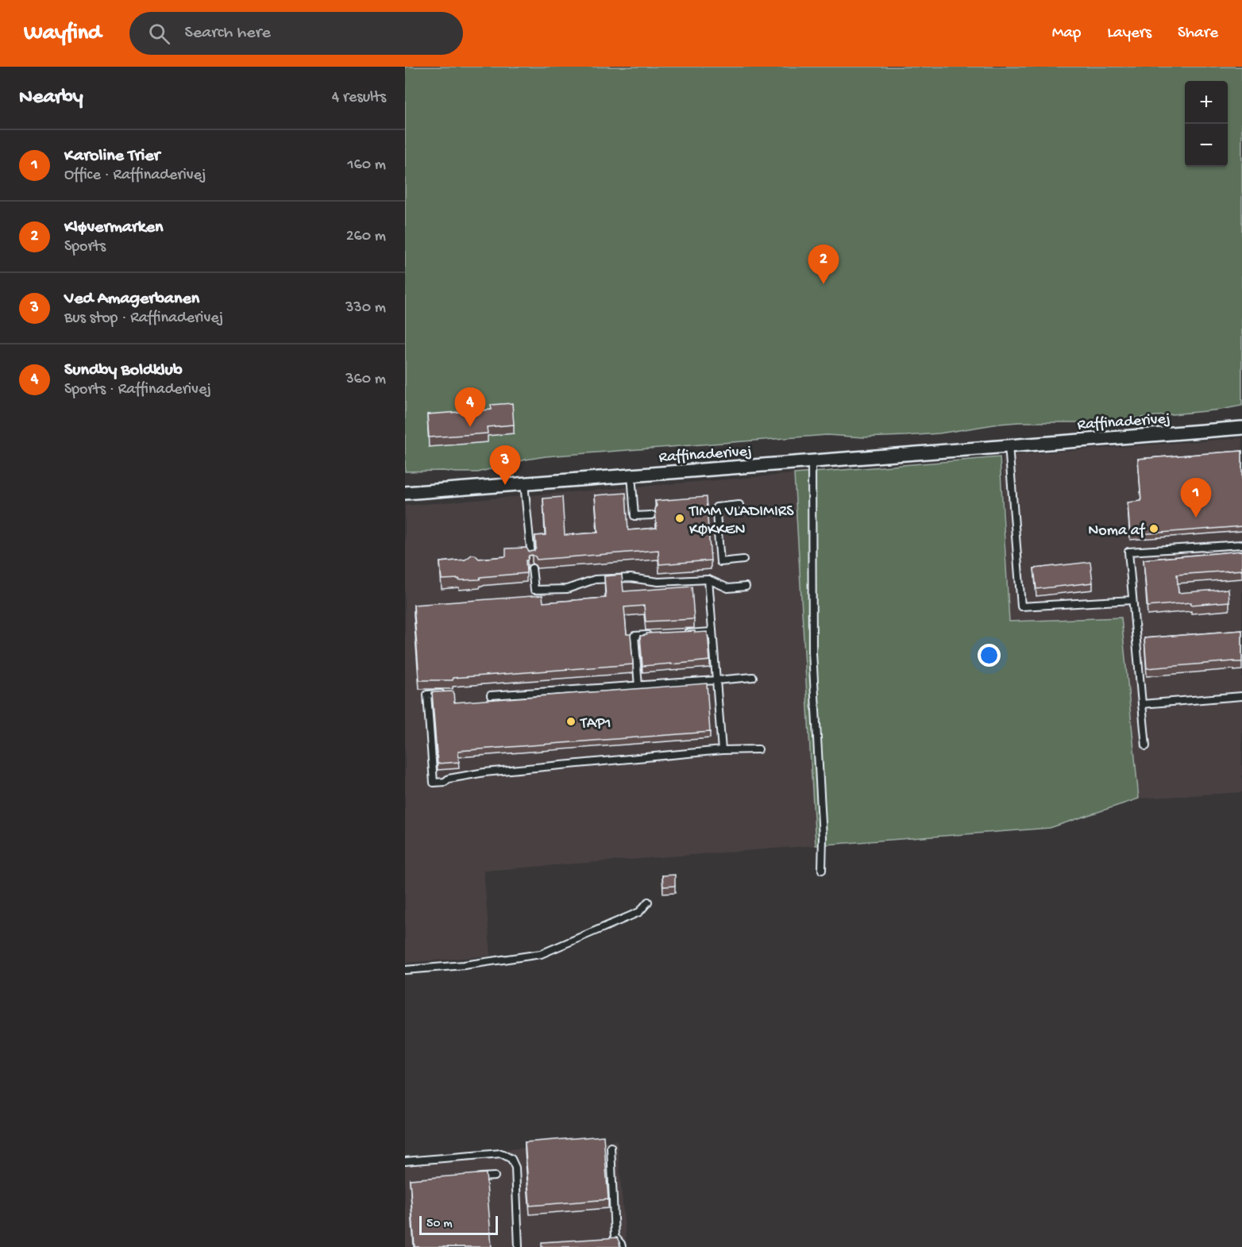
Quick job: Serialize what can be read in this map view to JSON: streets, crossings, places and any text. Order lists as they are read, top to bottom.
{
  "streets": {
    "street": ["Raffinaderivej"]
  },
  "places": ["TIMM VLADIMIRS KØKKEN", "Noma af", "TAP1"],
  "scale_bar": "50 m",
  "page": {
    "header": "Wayfind",
    "search": "Search here",
    "nav": ["Map", "Layers", "Share"],
    "heading": ["Nearby", "4 results"],
    "map_buttons": ["+", "−"],
    "list": [
      {
        "mark": "1",
        "name": "Karoline Trier",
        "note": "Office · Raffinaderivej",
        "value": "160 m"
      },
      {
        "mark": "2",
        "name": "Kløvermarken",
        "note": "Sports",
        "value": "260 m"
      },
      {
        "mark": "3",
        "name": "Ved Amagerbanen",
        "note": "Bus stop · Raffinaderivej",
        "value": "330 m"
      },
      {
        "mark": "4",
        "name": "Sundby Boldklub",
        "note": "Sports · Raffinaderivej",
        "value": "360 m"
      }
    ],
    "pins": [
      "2",
      "4",
      "3",
      "1"
    ],
    "scale": "50 m"
  }
}
